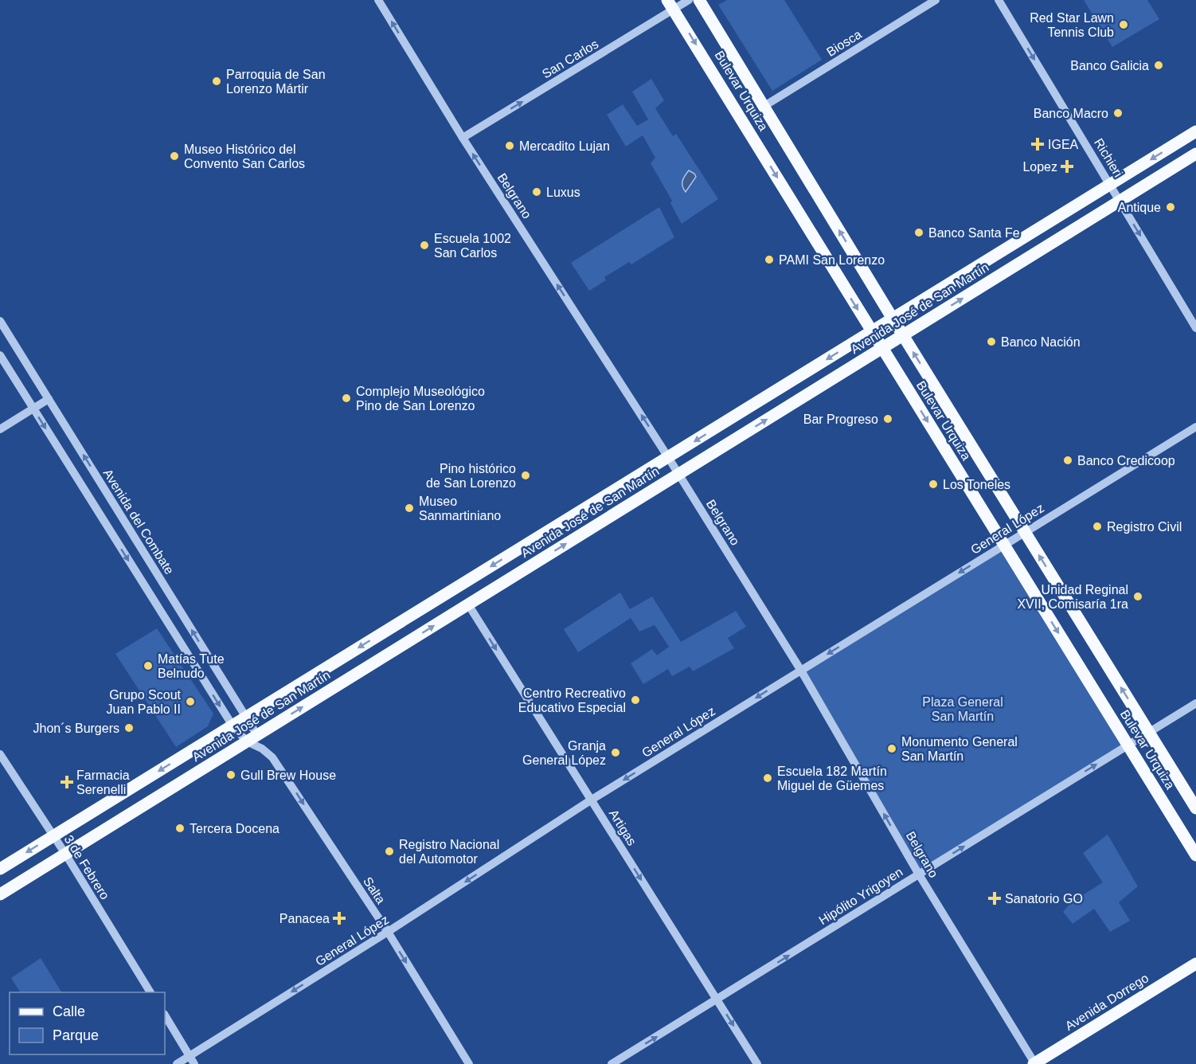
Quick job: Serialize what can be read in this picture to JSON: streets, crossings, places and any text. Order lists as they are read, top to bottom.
{
  "streets": {
    "main road": ["Bulevar Urquiza", "Avenida José de San Martín", "Avenida Dorrego"],
    "street": [
      "Biosca",
      "San Carlos",
      "Richieri",
      "Belgrano",
      "Avenida del Combate",
      "General López",
      "Artigas",
      "3 de Febrero",
      "Salta",
      "Hipólito Yrigoyen"
    ]
  },
  "crossings": [
    ["Biosca", "Bulevar Urquiza"],
    ["San Carlos", "Bulevar Urquiza"],
    ["San Carlos", "Belgrano"],
    ["Bulevar Urquiza", "Avenida José de San Martín"],
    ["Bulevar Urquiza", "General López"],
    ["Bulevar Urquiza", "Hipólito Yrigoyen"],
    ["Richieri", "Avenida José de San Martín"],
    ["Belgrano", "Avenida José de San Martín"],
    ["Belgrano", "General López"],
    ["Belgrano", "Hipólito Yrigoyen"],
    ["Belgrano", "Avenida Dorrego"],
    ["Avenida José de San Martín", "Avenida del Combate"],
    ["Avenida José de San Martín", "Artigas"],
    ["Avenida José de San Martín", "3 de Febrero"],
    ["Avenida José de San Martín", "Salta"],
    ["Avenida del Combate", "Salta"],
    ["General López", "Artigas"],
    ["General López", "Salta"],
    ["Artigas", "Hipólito Yrigoyen"]
  ],
  "one_way": [
    "San Carlos",
    "Richieri",
    "Belgrano",
    "General López",
    "Artigas",
    "Salta",
    "Hipólito Yrigoyen"
  ],
  "parks": ["Plaza General San Martín"],
  "places": {
    "other": [
      "Red Star Lawn Tennis Club",
      "Banco Galicia",
      "Parroquia de San Lorenzo Mártir",
      "Banco Macro",
      "Mercadito Lujan",
      "Museo Histórico del Convento San Carlos",
      "Luxus",
      "Antique",
      "Banco Santa Fe",
      "Escuela 1002 San Carlos",
      "PAMI San Lorenzo",
      "Banco Nación",
      "Complejo Museológico Pino de San Lorenzo",
      "Bar Progreso",
      "Banco Credicoop",
      "Pino histórico de San Lorenzo",
      "Los Toneles",
      "Museo Sanmartiniano",
      "Registro Civil",
      "Unidad Reginal XVII, Comisaría 1ra",
      "Matías Tute Belnudo",
      "Centro Recreativo Educativo Especial",
      "Grupo Scout Juan Pablo II",
      "Jhon´s Burgers",
      "Monumento General San Martín",
      "Granja General López",
      "Gull Brew House",
      "Escuela 182 Martín Miguel de Güemes",
      "Tercera Docena",
      "Registro Nacional del Automotor"
    ],
    "health": [
      "IGEA",
      "Lopez",
      "Farmacia Serenelli",
      "Sanatorio GO",
      "Panacea"
    ]
  },
  "legend": ["Calle", "Parque"]
}
